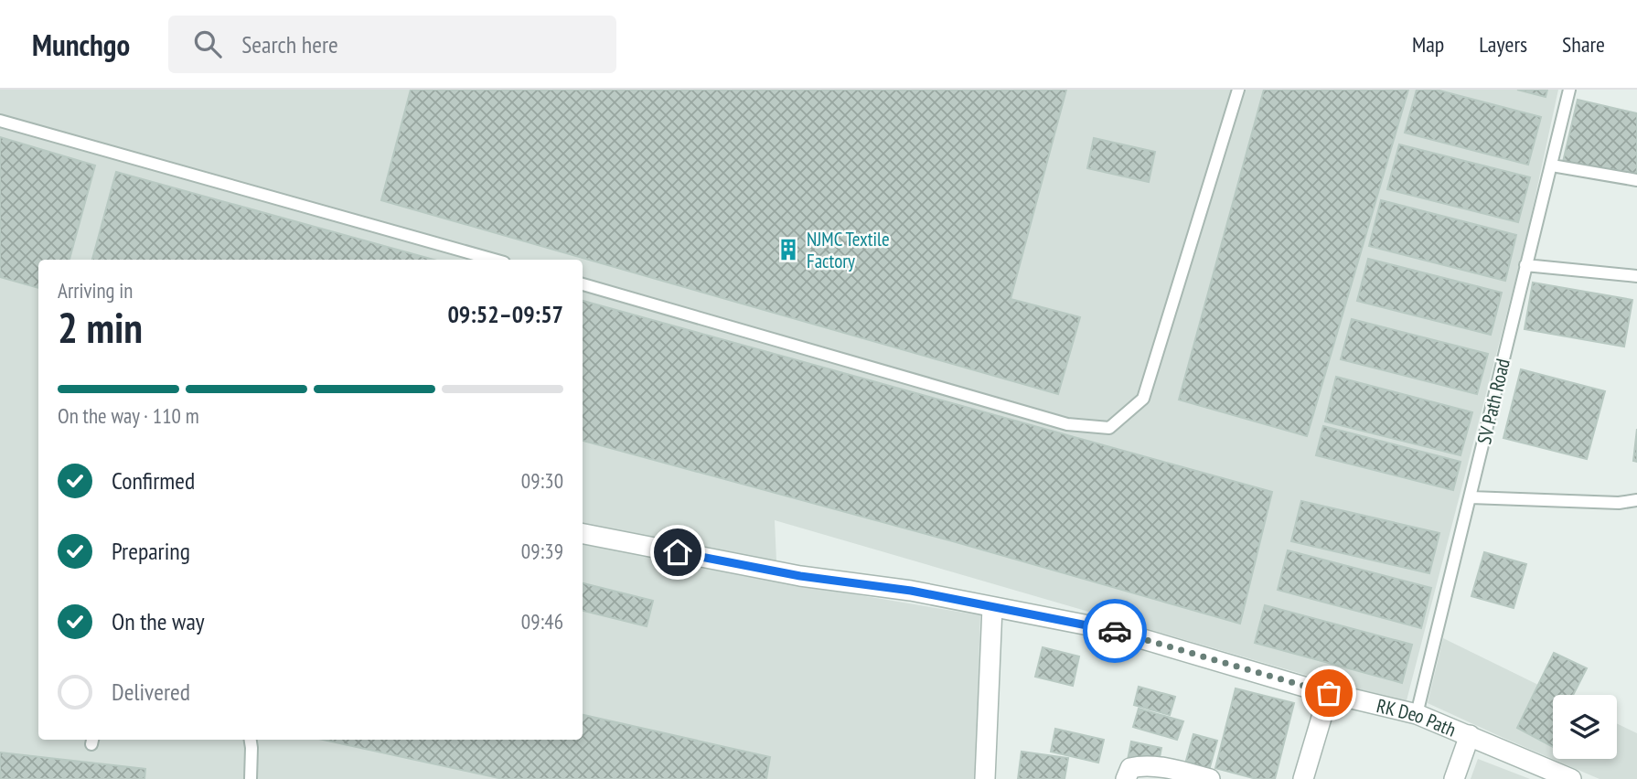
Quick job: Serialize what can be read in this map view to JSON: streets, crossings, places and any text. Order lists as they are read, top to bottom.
{
  "streets": {
    "street": ["RK Deo Path"],
    "lane": ["SV Path Road"]
  },
  "crossings": [
    ["SV Path Road", "RK Deo Path"]
  ],
  "places": {
    "building": ["NJMC Textile Factory"]
  },
  "page": {
    "header": "Munchgo",
    "search": "Search here",
    "nav": ["Map", "Layers", "Share"],
    "heading": ["2 min", "Arriving in", "09:52–09:57"],
    "bar": "On the way · 110 m",
    "list": [
      ["Confirmed", "09:30"],
      ["Preparing", "09:39"],
      ["On the way", "09:46"],
      "Delivered"
    ]
  }
}
